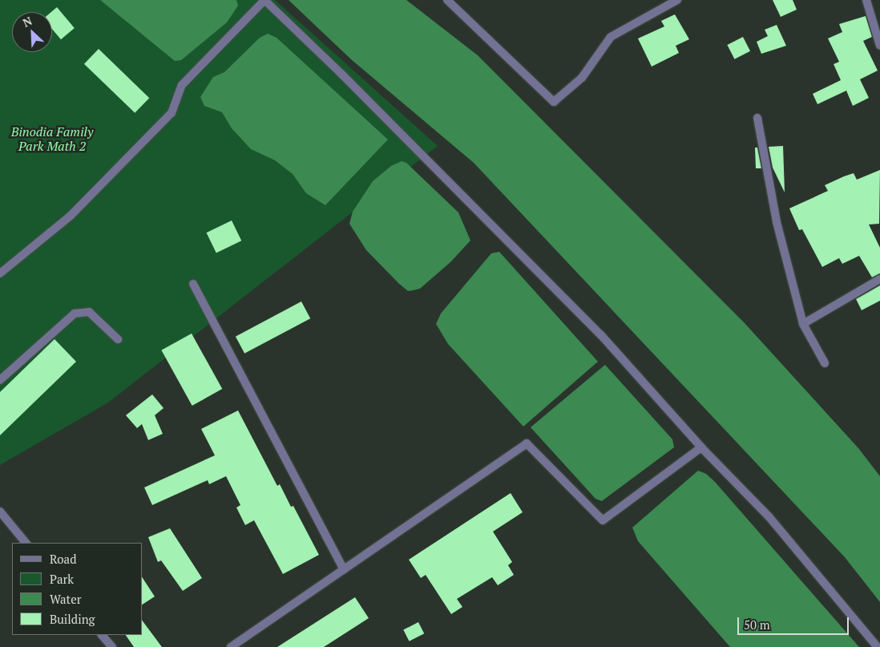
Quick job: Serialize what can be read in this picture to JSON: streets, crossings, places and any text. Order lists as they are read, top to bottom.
{
  "parks": ["Binodia Family Park Math 2"],
  "legend": [
    "Road",
    "Park",
    "Water",
    "Building"
  ],
  "scale_bar": "50 m",
  "north": "top left"
}
